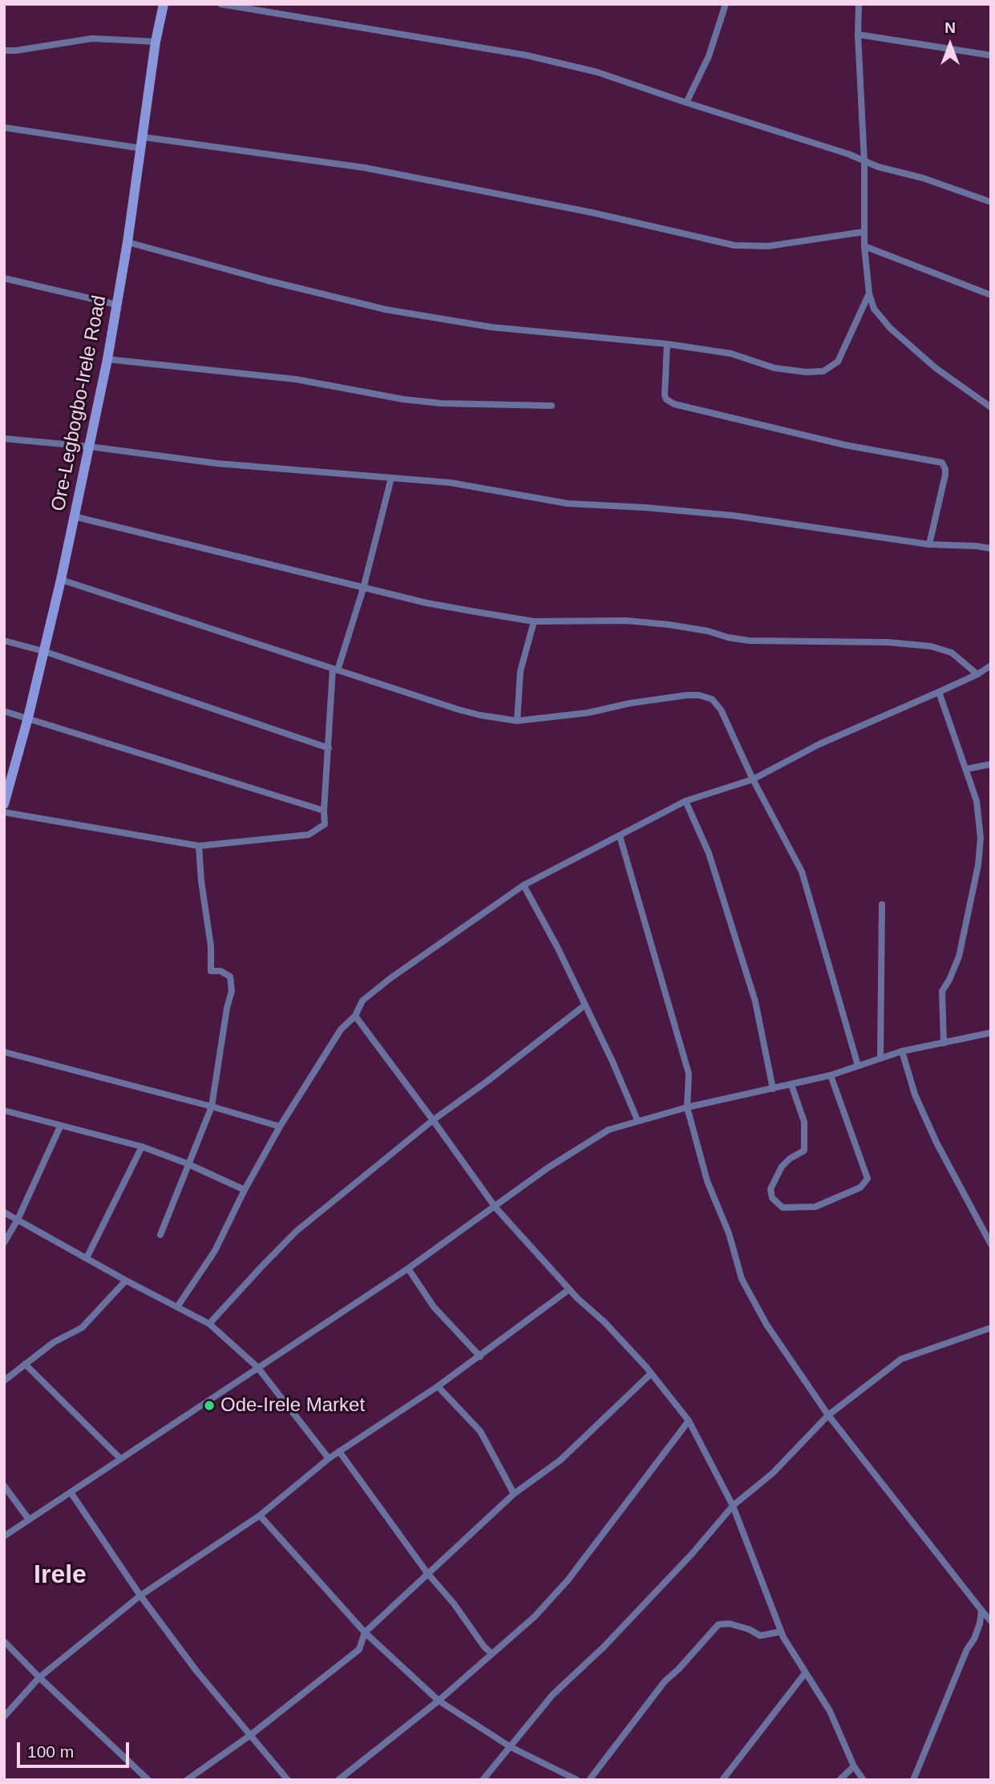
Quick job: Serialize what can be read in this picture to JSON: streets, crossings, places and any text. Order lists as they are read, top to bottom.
{
  "streets": {
    "main road": ["Ore-Legbogbo-Irele Road"]
  },
  "districts": ["Irele"],
  "places": ["Ode-Irele Market"],
  "scale_bar": "100 m",
  "north": "top"
}
